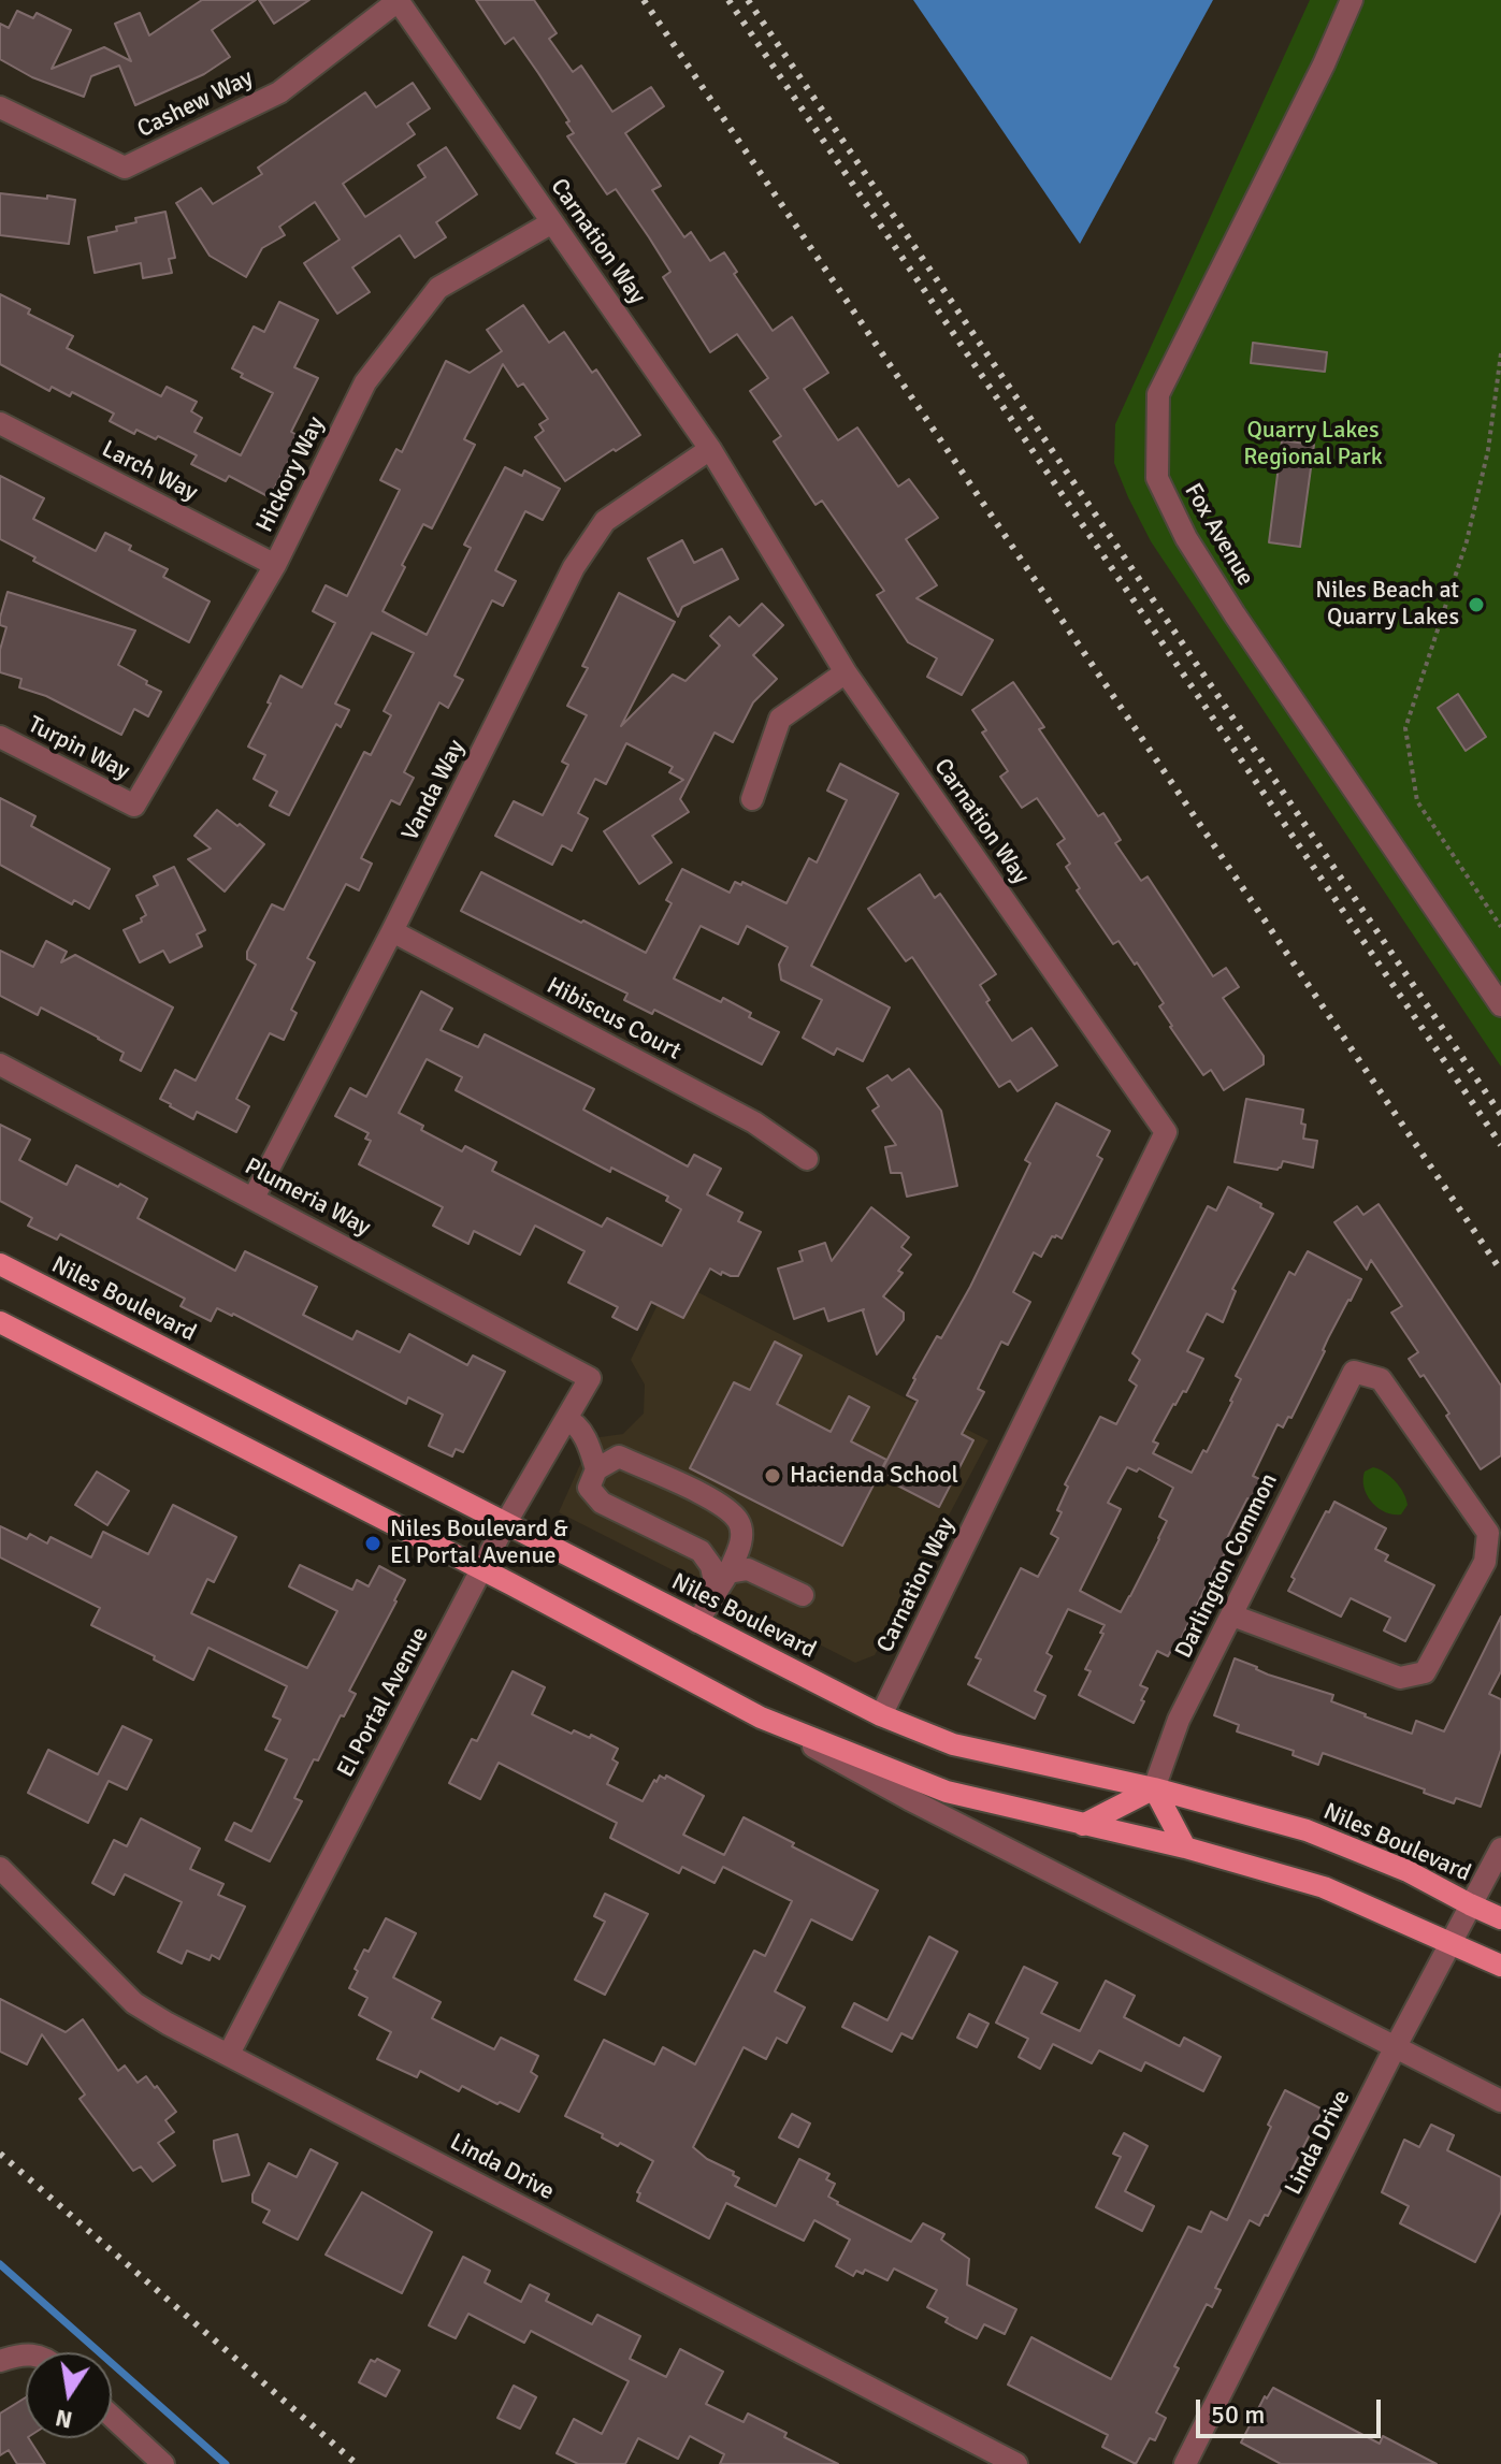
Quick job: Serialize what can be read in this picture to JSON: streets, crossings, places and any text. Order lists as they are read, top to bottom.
{
  "streets": {
    "main road": ["Niles Boulevard"],
    "street": [
      "Cashew Way",
      "Carnation Way",
      "Larch Way",
      "Hickory Way",
      "Fox Avenue",
      "Turpin Way",
      "Vanda Way",
      "Hibiscus Court",
      "Plumeria Way",
      "Darlington Common",
      "El Portal Avenue",
      "Linda Drive"
    ]
  },
  "crossings": [
    ["Cashew Way", "Carnation Way"],
    ["Carnation Way", "Hickory Way"],
    ["Carnation Way", "Vanda Way"],
    ["Carnation Way", "Niles Boulevard"],
    ["Larch Way", "Hickory Way"],
    ["Hickory Way", "Turpin Way"],
    ["Vanda Way", "Hibiscus Court"],
    ["Vanda Way", "Plumeria Way"],
    ["Plumeria Way", "El Portal Avenue"],
    ["Niles Boulevard", "Darlington Common"],
    ["Niles Boulevard", "El Portal Avenue"],
    ["Niles Boulevard", "Linda Drive"],
    ["El Portal Avenue", "Linda Drive"]
  ],
  "parks": ["Quarry Lakes Regional Park"],
  "places": ["Niles Beach at Quarry Lakes", "Hacienda School", "Niles Boulevard & El Portal Avenue"],
  "scale_bar": "50 m",
  "north": "bottom"
}
